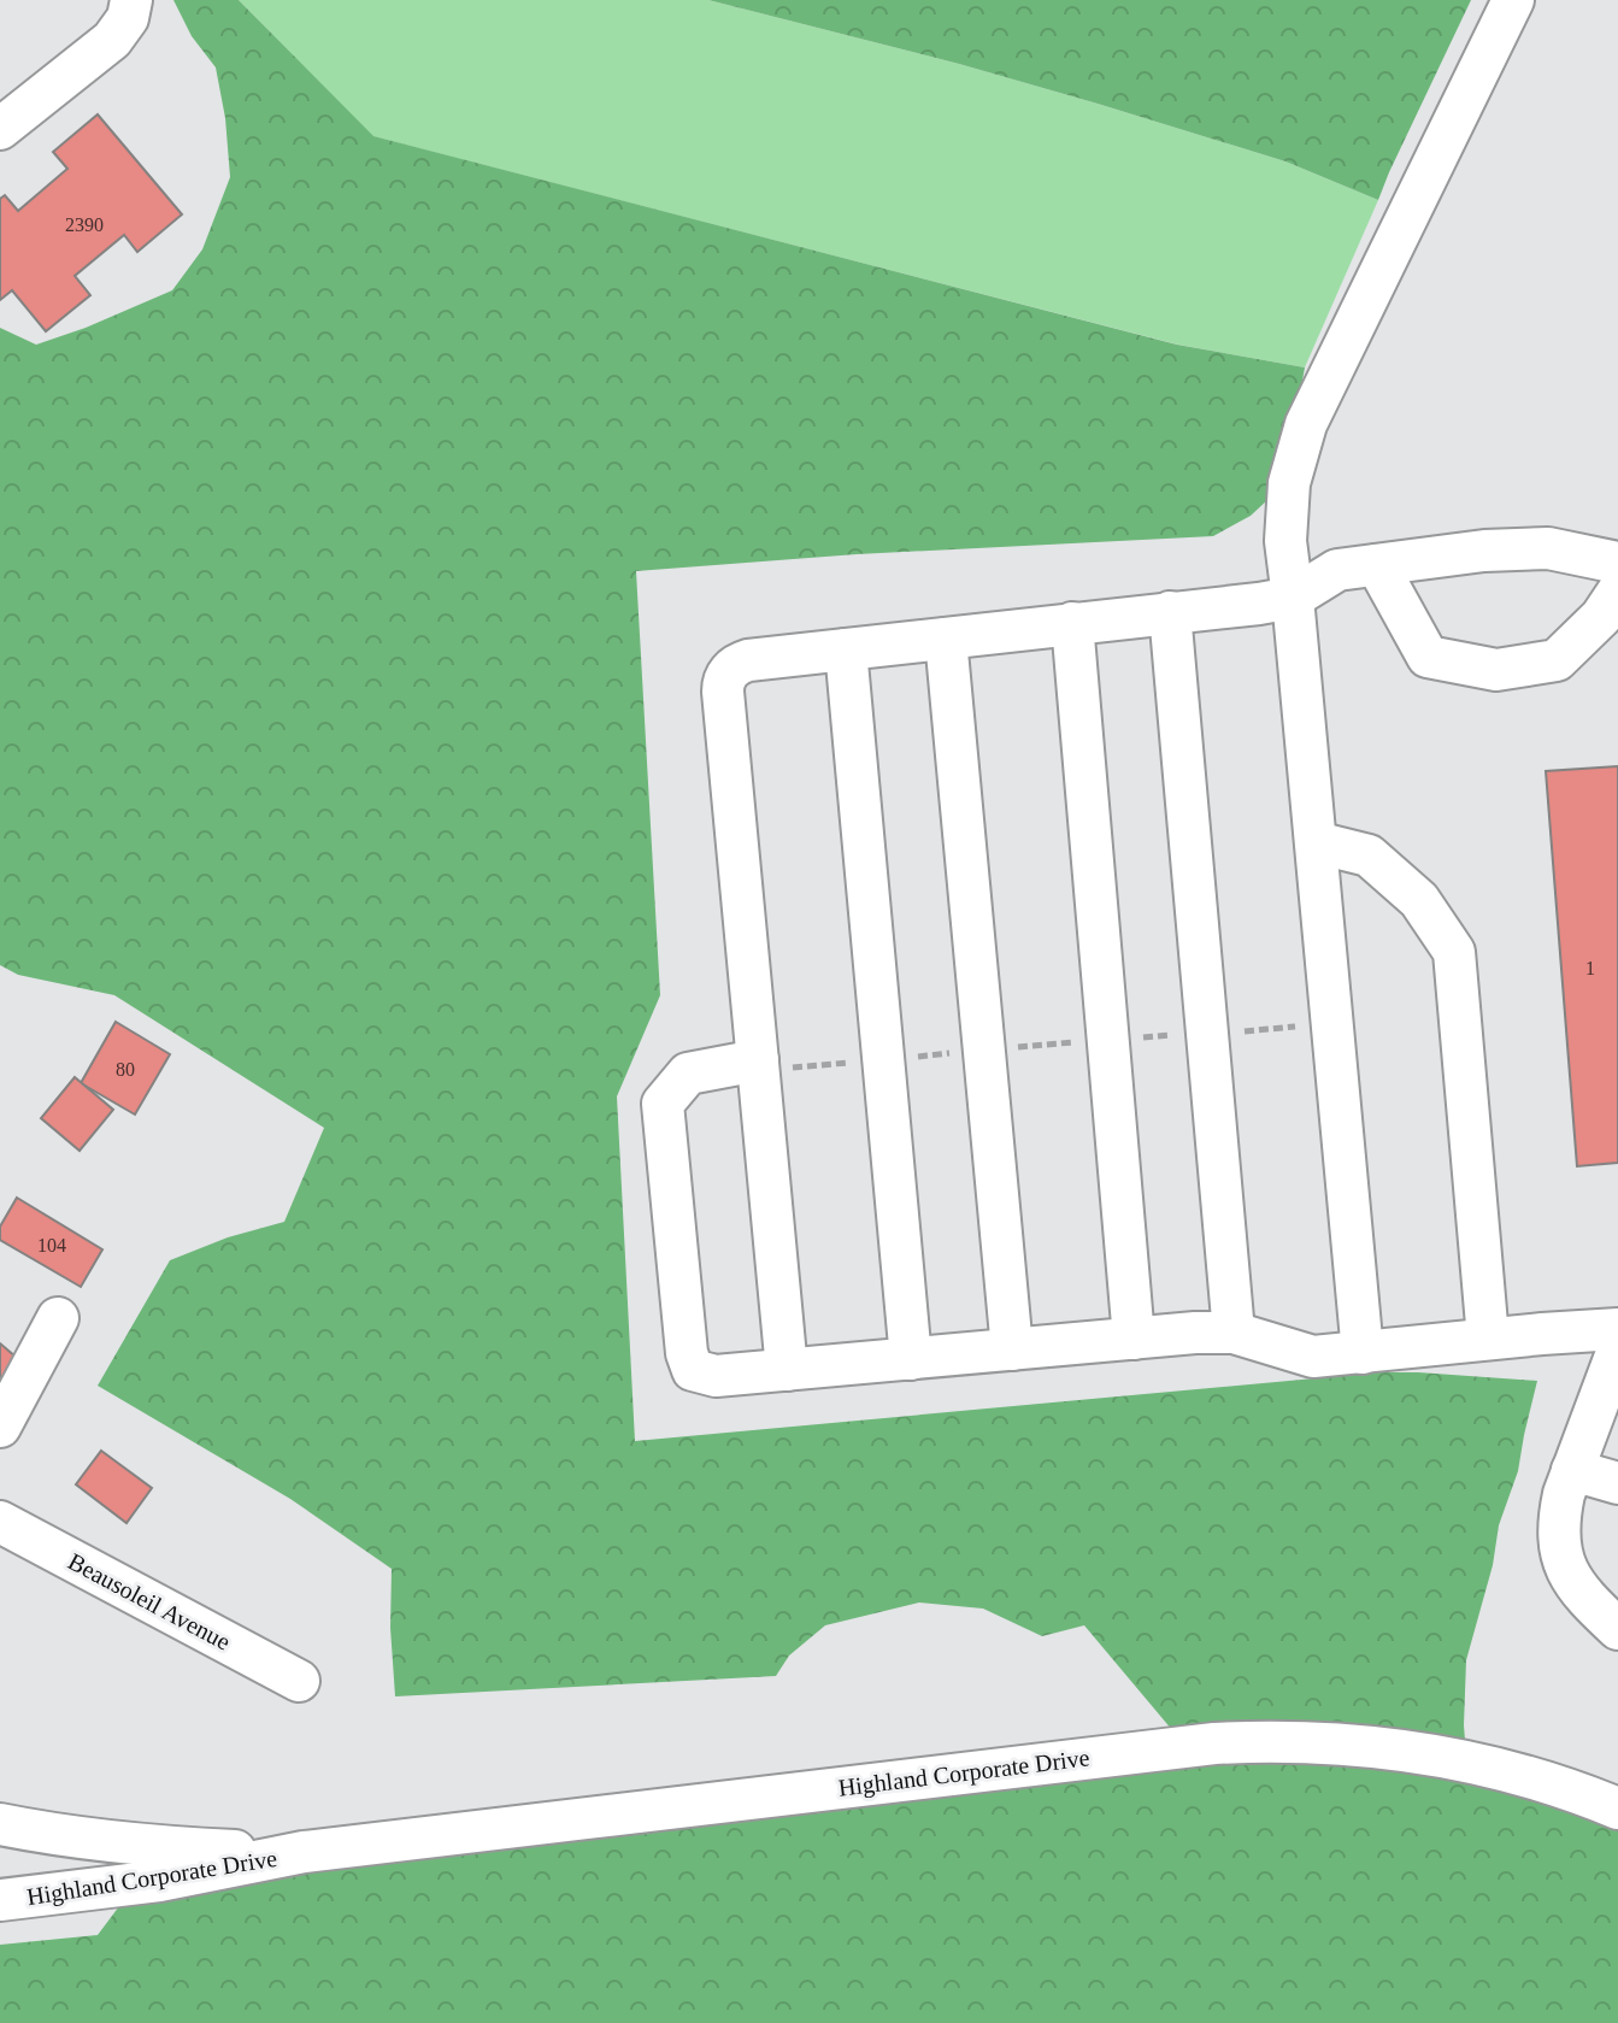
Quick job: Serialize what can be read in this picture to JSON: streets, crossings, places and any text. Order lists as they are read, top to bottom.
{
  "streets": {
    "street": ["Beausoleil Avenue", "Highland Corporate Drive"]
  },
  "house_numbers": [
    "2390",
    "1",
    "80",
    "104"
  ]
}
